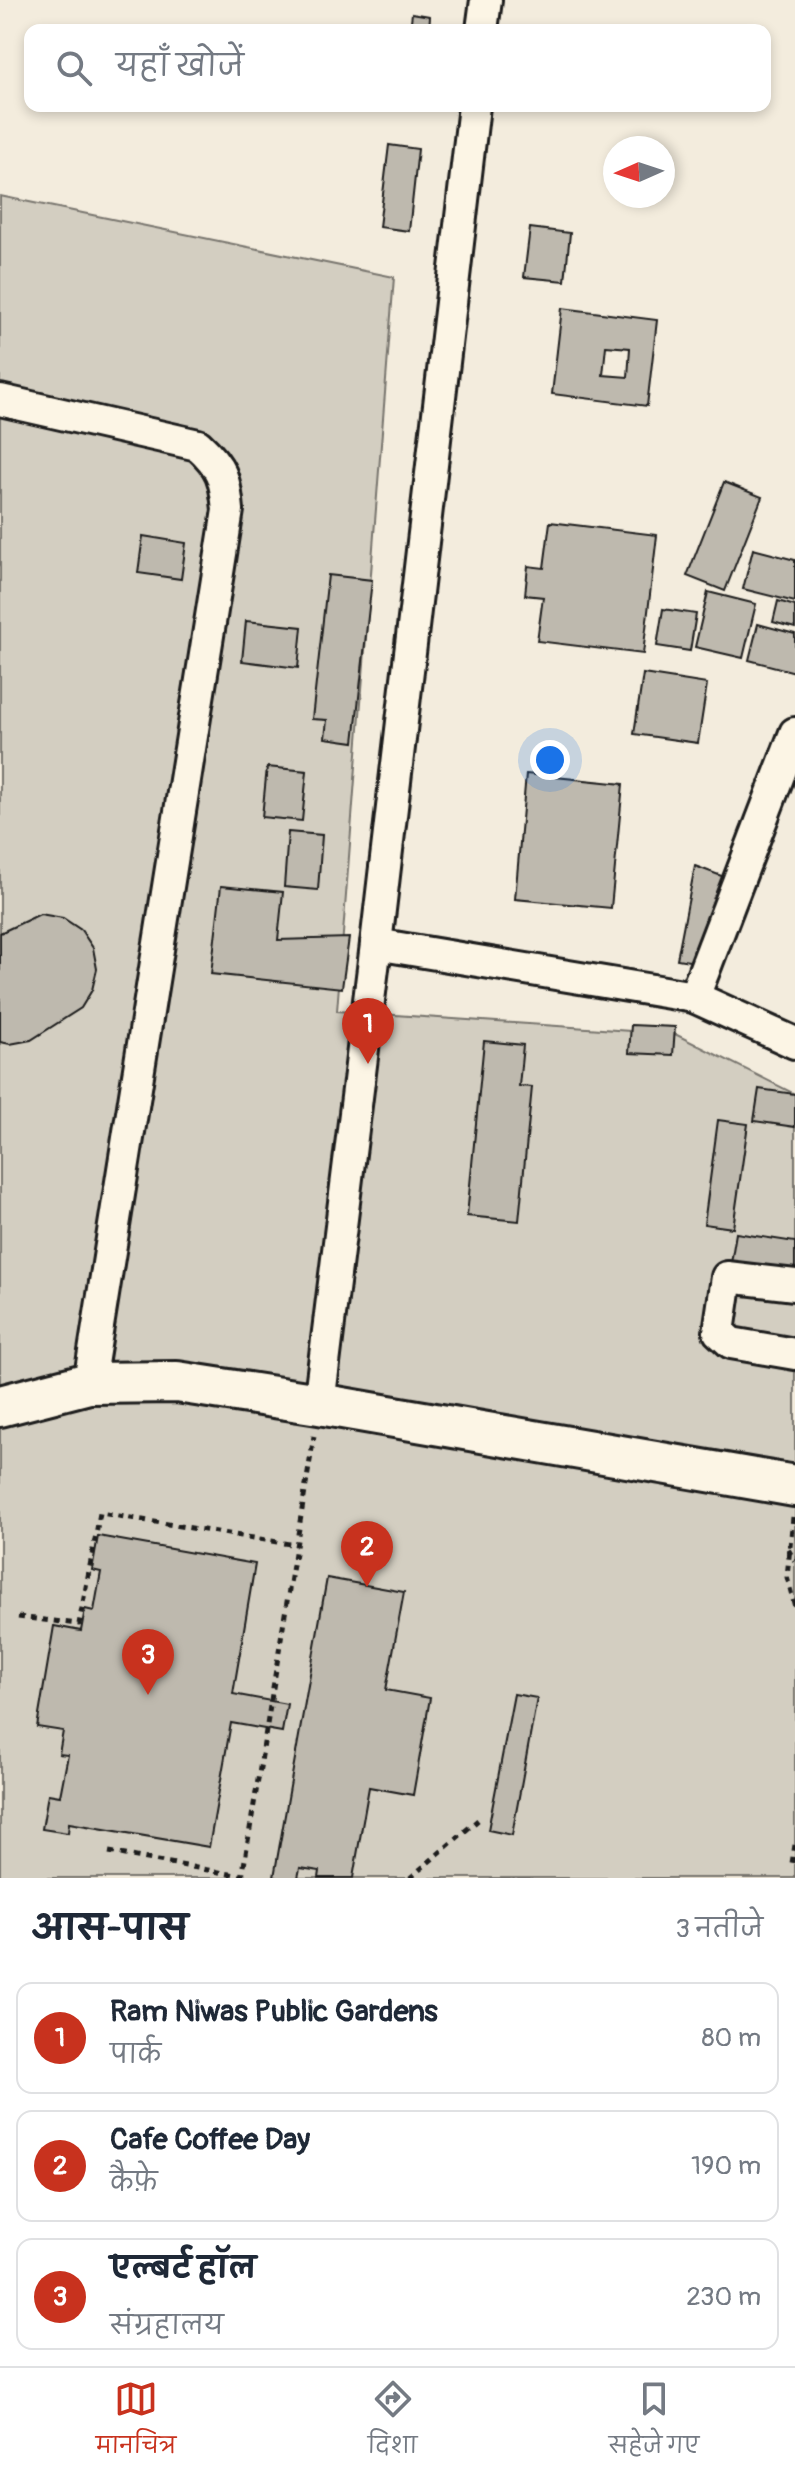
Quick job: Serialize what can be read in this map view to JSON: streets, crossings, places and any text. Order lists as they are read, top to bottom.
{
  "north": "left",
  "page": {
    "search": "यहाँ खोजें",
    "pins": ["1", "2", "3"],
    "heading": ["आस-पास", "3 नतीजे"],
    "list": [
      {
        "mark": "1",
        "name": "Ram Niwas Public Gardens",
        "note": "पार्क",
        "value": "80 m"
      },
      {
        "mark": "2",
        "name": "Cafe Coffee Day",
        "note": "कैफ़े",
        "value": "190 m"
      },
      {
        "mark": "3",
        "name": "एल्बर्ट हॉल",
        "note": "संग्रहालय",
        "value": "230 m"
      }
    ],
    "nav": ["मानचित्र", "दिशा", "सहेजे गए"]
  }
}
